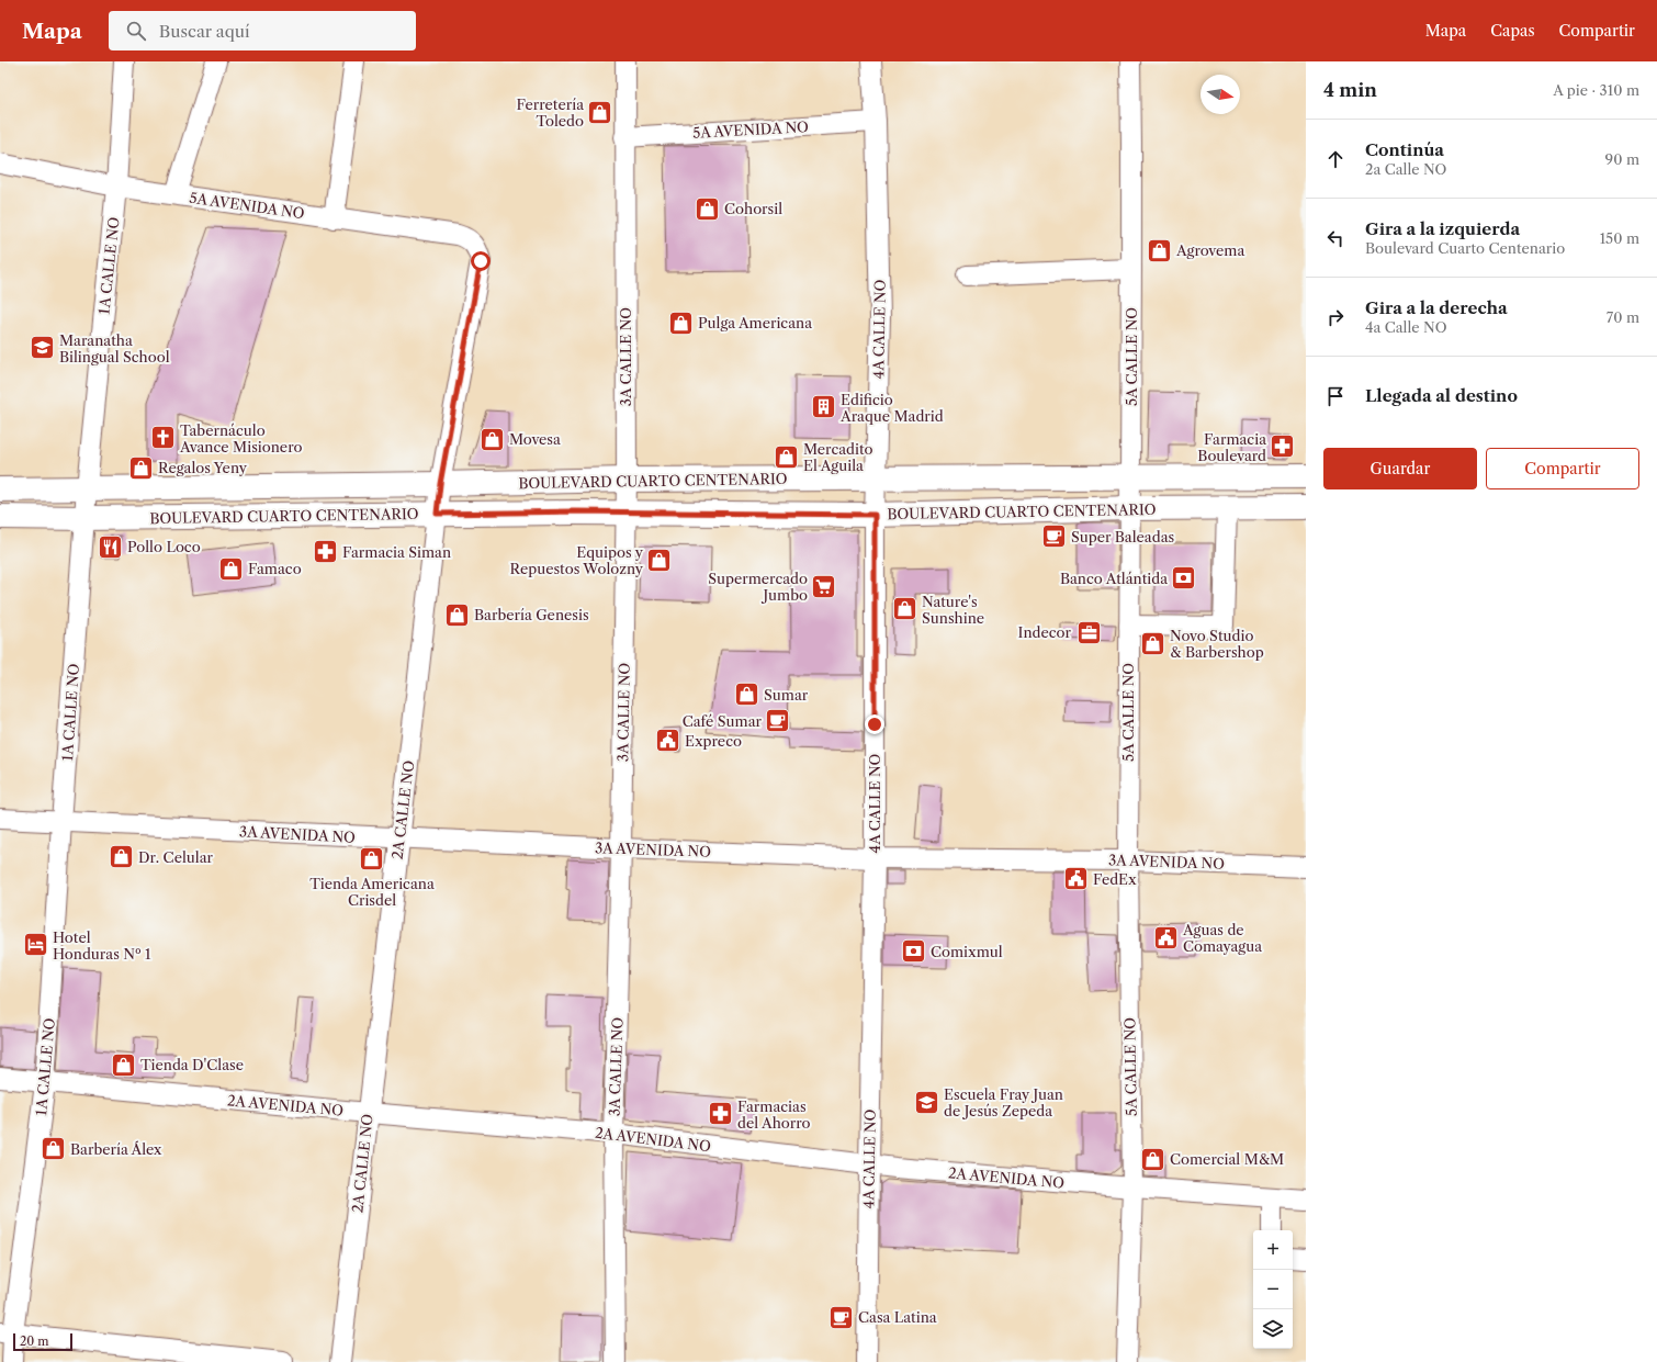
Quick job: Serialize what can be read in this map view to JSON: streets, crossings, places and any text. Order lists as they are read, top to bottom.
{
  "streets": {
    "main road": ["BOULEVARD CUARTO CENTENARIO"],
    "street": [
      "5A AVENIDA NO",
      "1A CALLE NO",
      "4A CALLE NO",
      "3A CALLE NO",
      "5A CALLE NO",
      "2A CALLE NO",
      "3A AVENIDA NO",
      "2A AVENIDA NO"
    ]
  },
  "crossings": [
    ["5A AVENIDA NO", "1A CALLE NO"],
    ["5A AVENIDA NO", "4A CALLE NO"],
    ["5A AVENIDA NO", "3A CALLE NO"],
    ["5A AVENIDA NO", "2A CALLE NO"],
    ["1A CALLE NO", "BOULEVARD CUARTO CENTENARIO"],
    ["1A CALLE NO", "3A AVENIDA NO"],
    ["1A CALLE NO", "2A AVENIDA NO"],
    ["4A CALLE NO", "BOULEVARD CUARTO CENTENARIO"],
    ["4A CALLE NO", "3A AVENIDA NO"],
    ["4A CALLE NO", "2A AVENIDA NO"],
    ["3A CALLE NO", "BOULEVARD CUARTO CENTENARIO"],
    ["3A CALLE NO", "3A AVENIDA NO"],
    ["3A CALLE NO", "2A AVENIDA NO"],
    ["5A CALLE NO", "BOULEVARD CUARTO CENTENARIO"],
    ["5A CALLE NO", "3A AVENIDA NO"],
    ["5A CALLE NO", "2A AVENIDA NO"],
    ["BOULEVARD CUARTO CENTENARIO", "2A CALLE NO"],
    ["2A CALLE NO", "3A AVENIDA NO"],
    ["2A CALLE NO", "2A AVENIDA NO"]
  ],
  "places": {
    "shop": [
      "Ferretería Toledo",
      "Cohorsil",
      "Agrovema",
      "Pulga Americana",
      "Movesa",
      "Mercadito El Aguila",
      "Regalos Yeny",
      "Equipos y Repuestos Wolozny",
      "Famaco",
      "Nature's Sunshine",
      "Barbería Genesis",
      "Novo Studio & Barbershop",
      "Sumar",
      "Dr. Celular",
      "Tienda Americana Crisdel",
      "Tienda D'Clase",
      "Barbería Álex",
      "Comercial M&M"
    ],
    "school or university": ["Maranatha Bilingual School", "Escuela Fray Juan de Jesús Zepeda"],
    "building": ["Edificio Araque Madrid"],
    "church": ["Tabernáculo Avance Misionero"],
    "pharmacy": ["Farmacia Boulevard", "Farmacia Siman", "Farmacias del Ahorro"],
    "cafe": ["Super Baleadas", "Café Sumar", "Casa Latina"],
    "restaurant": ["Pollo Loco"],
    "bank": ["Banco Atlántida", "Comixmul"],
    "supermarket": ["Supermercado Jumbo"],
    "office": ["Indecor"],
    "public building": ["Expreco", "FedEx", "Aguas de Comayagua"],
    "hotel": ["Hotel Honduras Nº 1"]
  },
  "scale_bar": "20 m",
  "north": "right",
  "page": {
    "header": "Mapa",
    "search": "Buscar aquí",
    "nav": ["Mapa", "Capas", "Compartir"],
    "heading": ["4 min", "A pie · 310 m"],
    "list": [
      ["Continúa", "2a Calle NO", "90 m"],
      ["Gira a la izquierda", "Boulevard Cuarto Centenario", "150 m"],
      ["Gira a la derecha", "4a Calle NO", "70 m"],
      "Llegada al destino"
    ],
    "buttons": ["Guardar", "Compartir"],
    "map_buttons": ["+", "−"],
    "scale": "20 m"
  }
}
